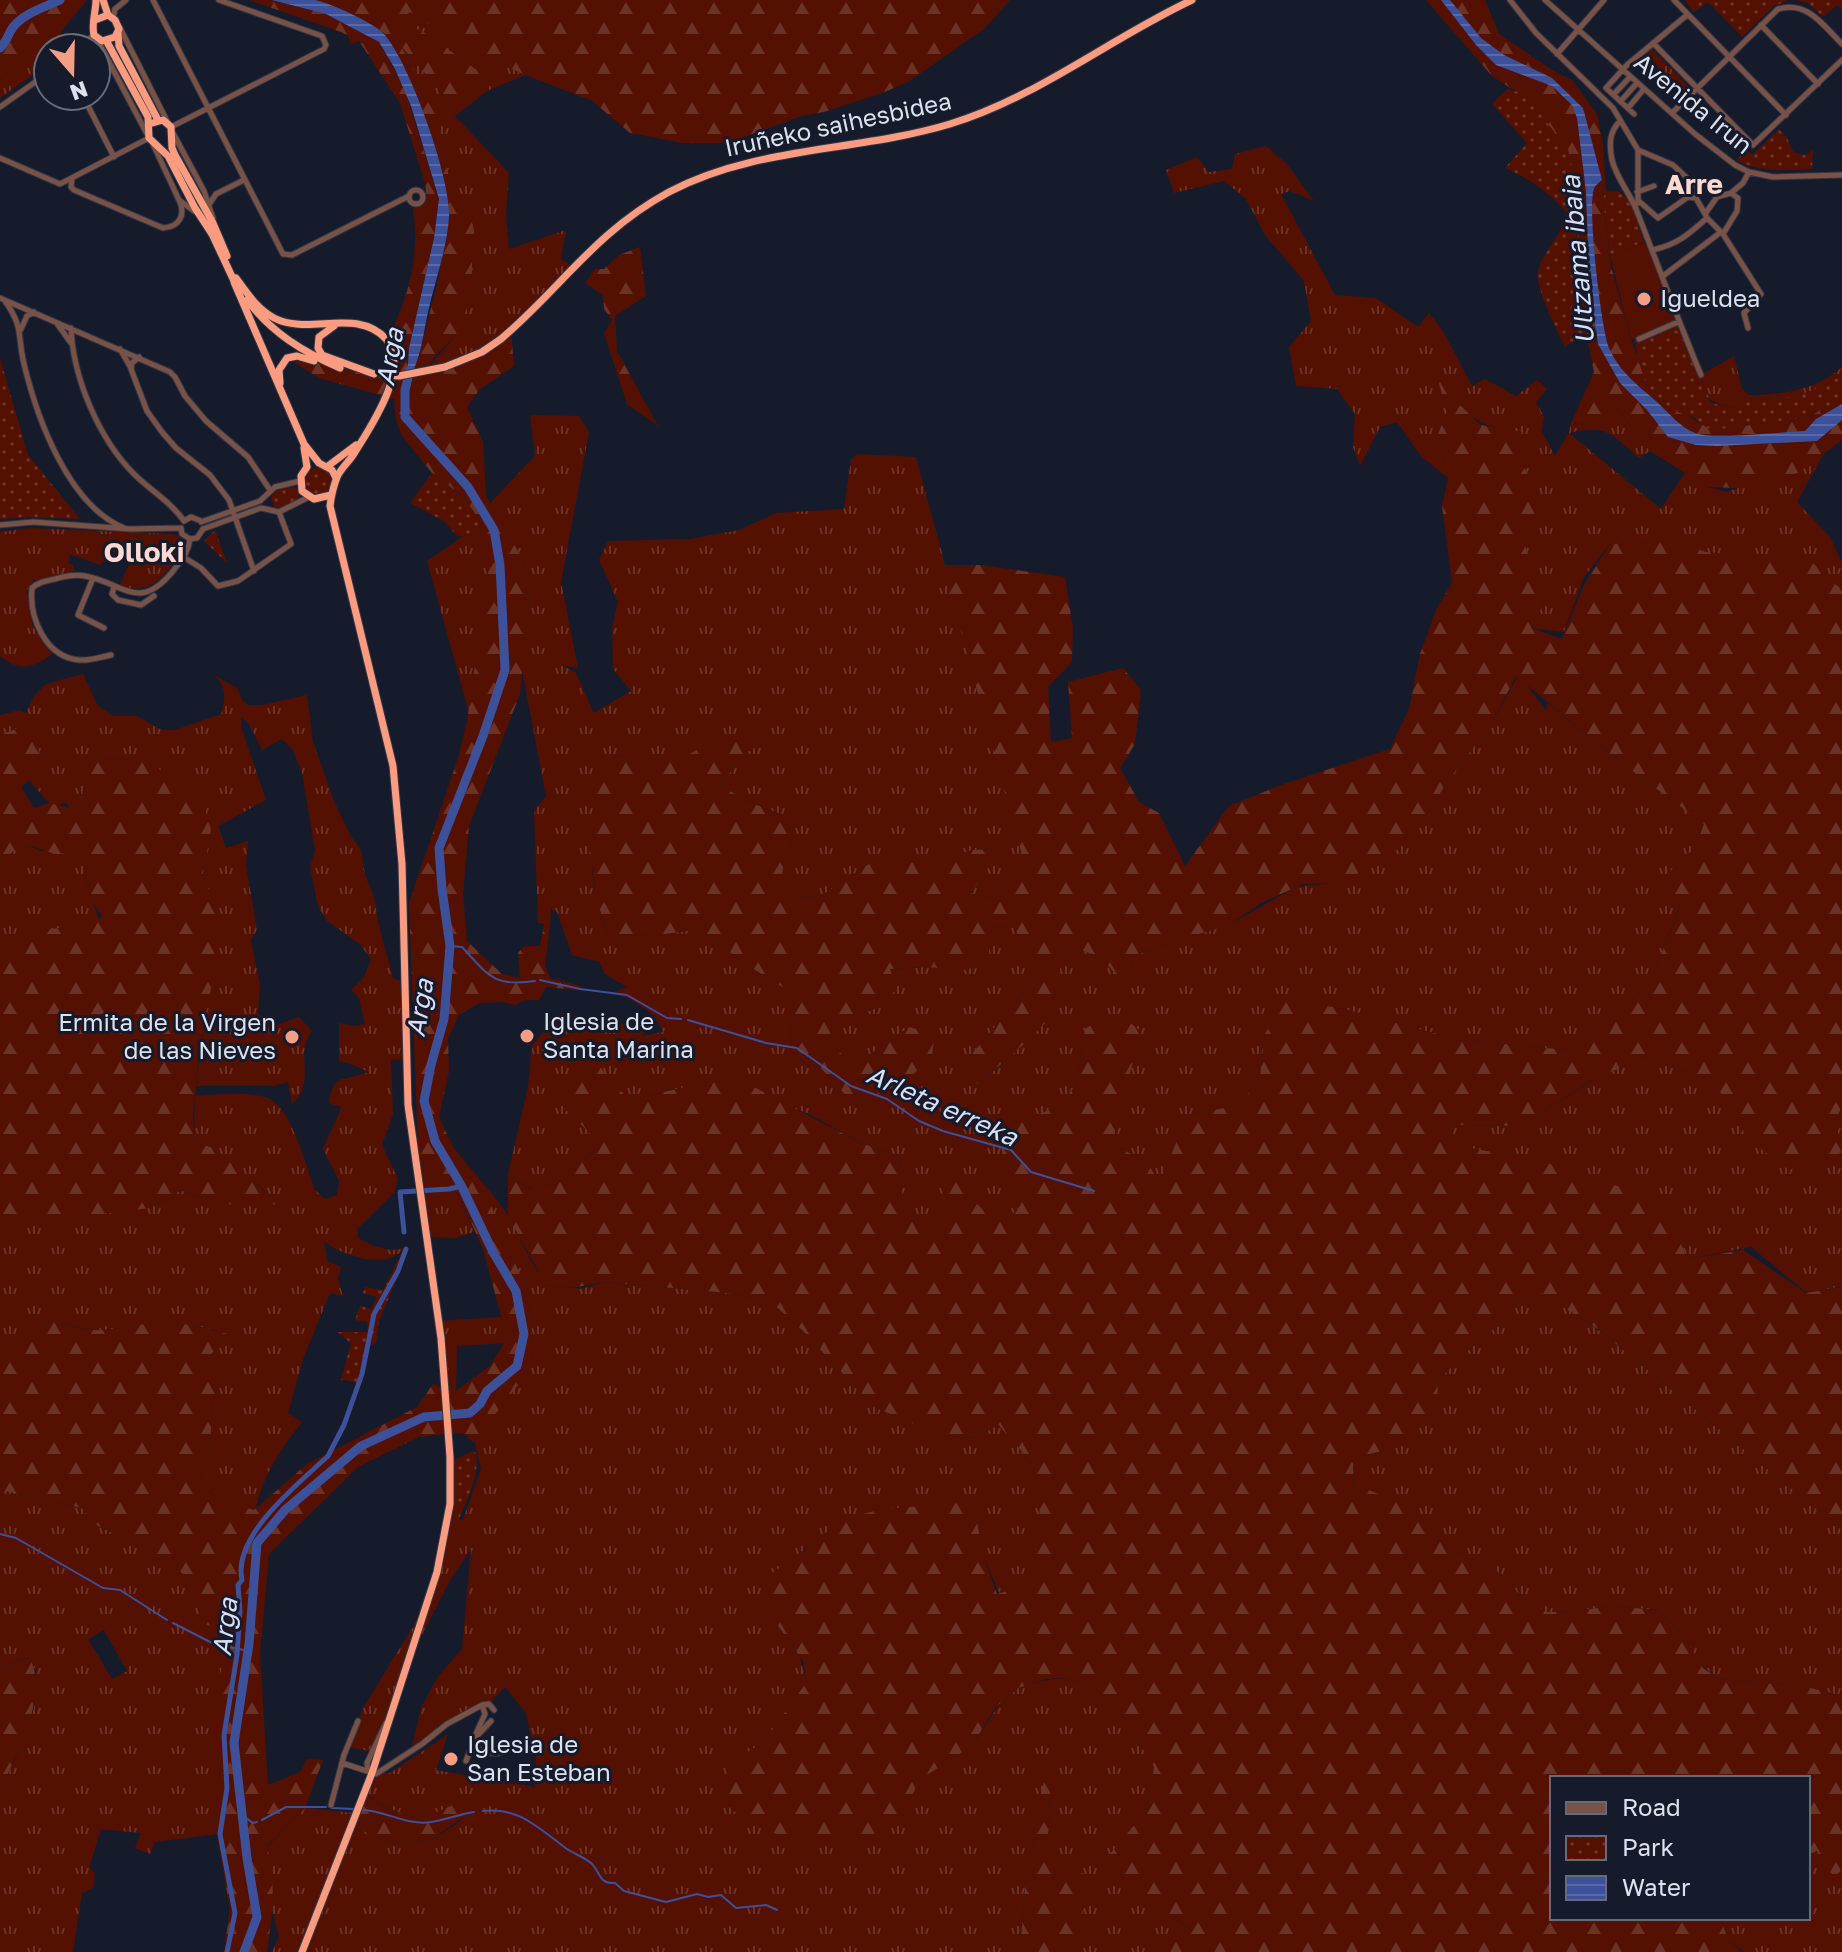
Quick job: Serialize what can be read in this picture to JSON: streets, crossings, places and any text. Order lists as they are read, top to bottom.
{
  "streets": {
    "highway": ["Iruñeko saihesbidea"],
    "street": ["Avenida Irun"]
  },
  "districts": ["Arre", "Olloki"],
  "water": ["Ultzama ibaia", "Arga", "Arleta erreka"],
  "places": [
    "Igueldea",
    "Iglesia de Santa Marina",
    "Ermita de la Virgen de las Nieves",
    "Iglesia de San Esteban"
  ],
  "legend": ["Road", "Park", "Water"],
  "north": "bottom"
}
